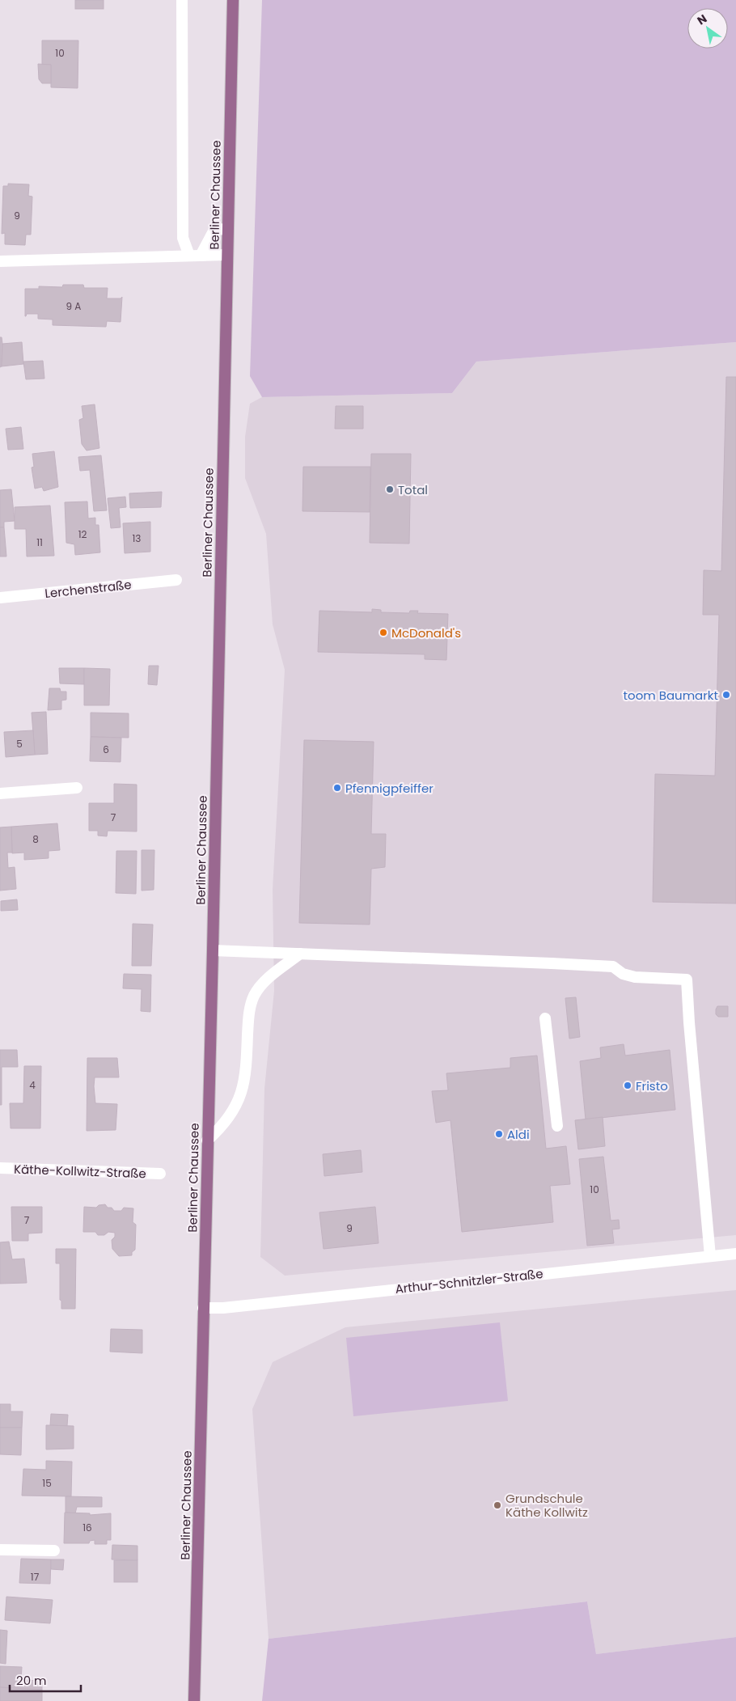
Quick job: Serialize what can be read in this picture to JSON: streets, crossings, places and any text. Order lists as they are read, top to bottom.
{
  "streets": {
    "main road": ["Berliner Chaussee"],
    "street": ["Lerchenstraße", "Käthe-Kollwitz-Straße", "Arthur-Schnitzler-Straße"]
  },
  "crossings": [
    ["Berliner Chaussee", "Arthur-Schnitzler-Straße"]
  ],
  "places": [
    "Total",
    "McDonald's",
    "toom Baumarkt",
    "Pfennigpfeiffer",
    "Fristo",
    "Aldi",
    "Grundschule Käthe Kollwitz"
  ],
  "house_numbers": [
    "10",
    "9",
    "9 A",
    "12",
    "13",
    "11",
    "5",
    "6",
    "7",
    "8",
    "4",
    "10",
    "7",
    "9",
    "15",
    "16",
    "17"
  ],
  "scale_bar": "20 m",
  "north": "top left"
}
